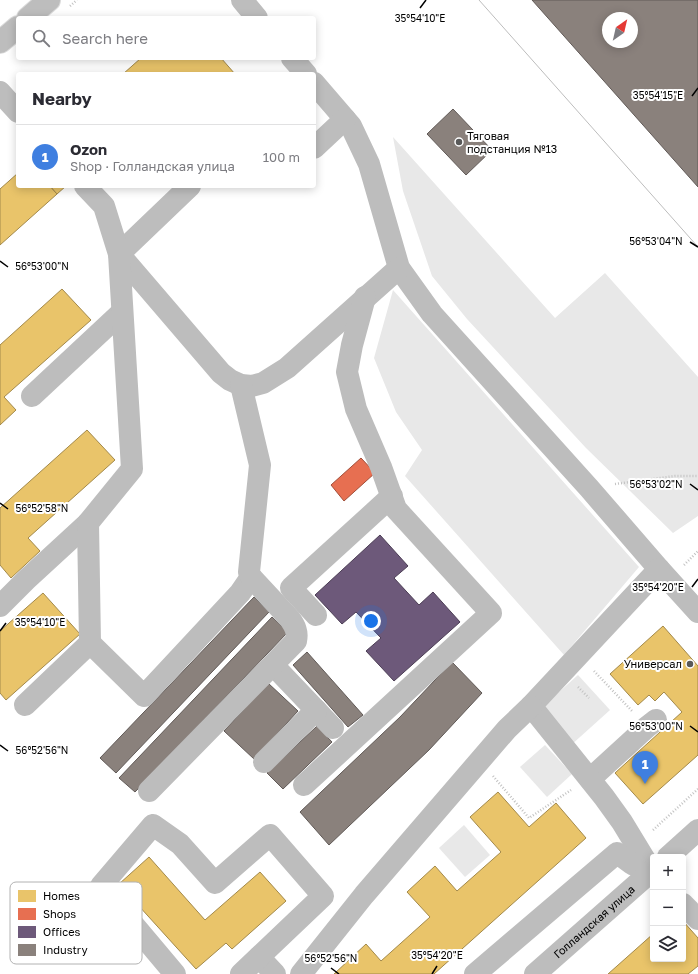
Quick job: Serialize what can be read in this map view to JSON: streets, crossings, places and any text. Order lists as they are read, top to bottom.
{
  "streets": {
    "street": ["Голландская улица"]
  },
  "places": ["Тяговая подстанция №13", "Универсал"],
  "legend": [
    "Homes",
    "Shops",
    "Offices",
    "Industry"
  ],
  "north": "top right",
  "page": {
    "search": "Search here",
    "heading": "Nearby",
    "list": [
      {
        "mark": "1",
        "name": "Ozon",
        "note": "Shop · Голландская улица",
        "value": "100 m"
      }
    ],
    "pins": "1",
    "map_buttons": ["+", "−"]
  },
  "coordinates": [
    "35°54'10\"E",
    "35°54'15\"E",
    "56°53'04\"N",
    "56°53'00\"N",
    "56°53'02\"N",
    "56°52'58\"N",
    "35°54'20\"E",
    "56°52'56\"N"
  ]
}
